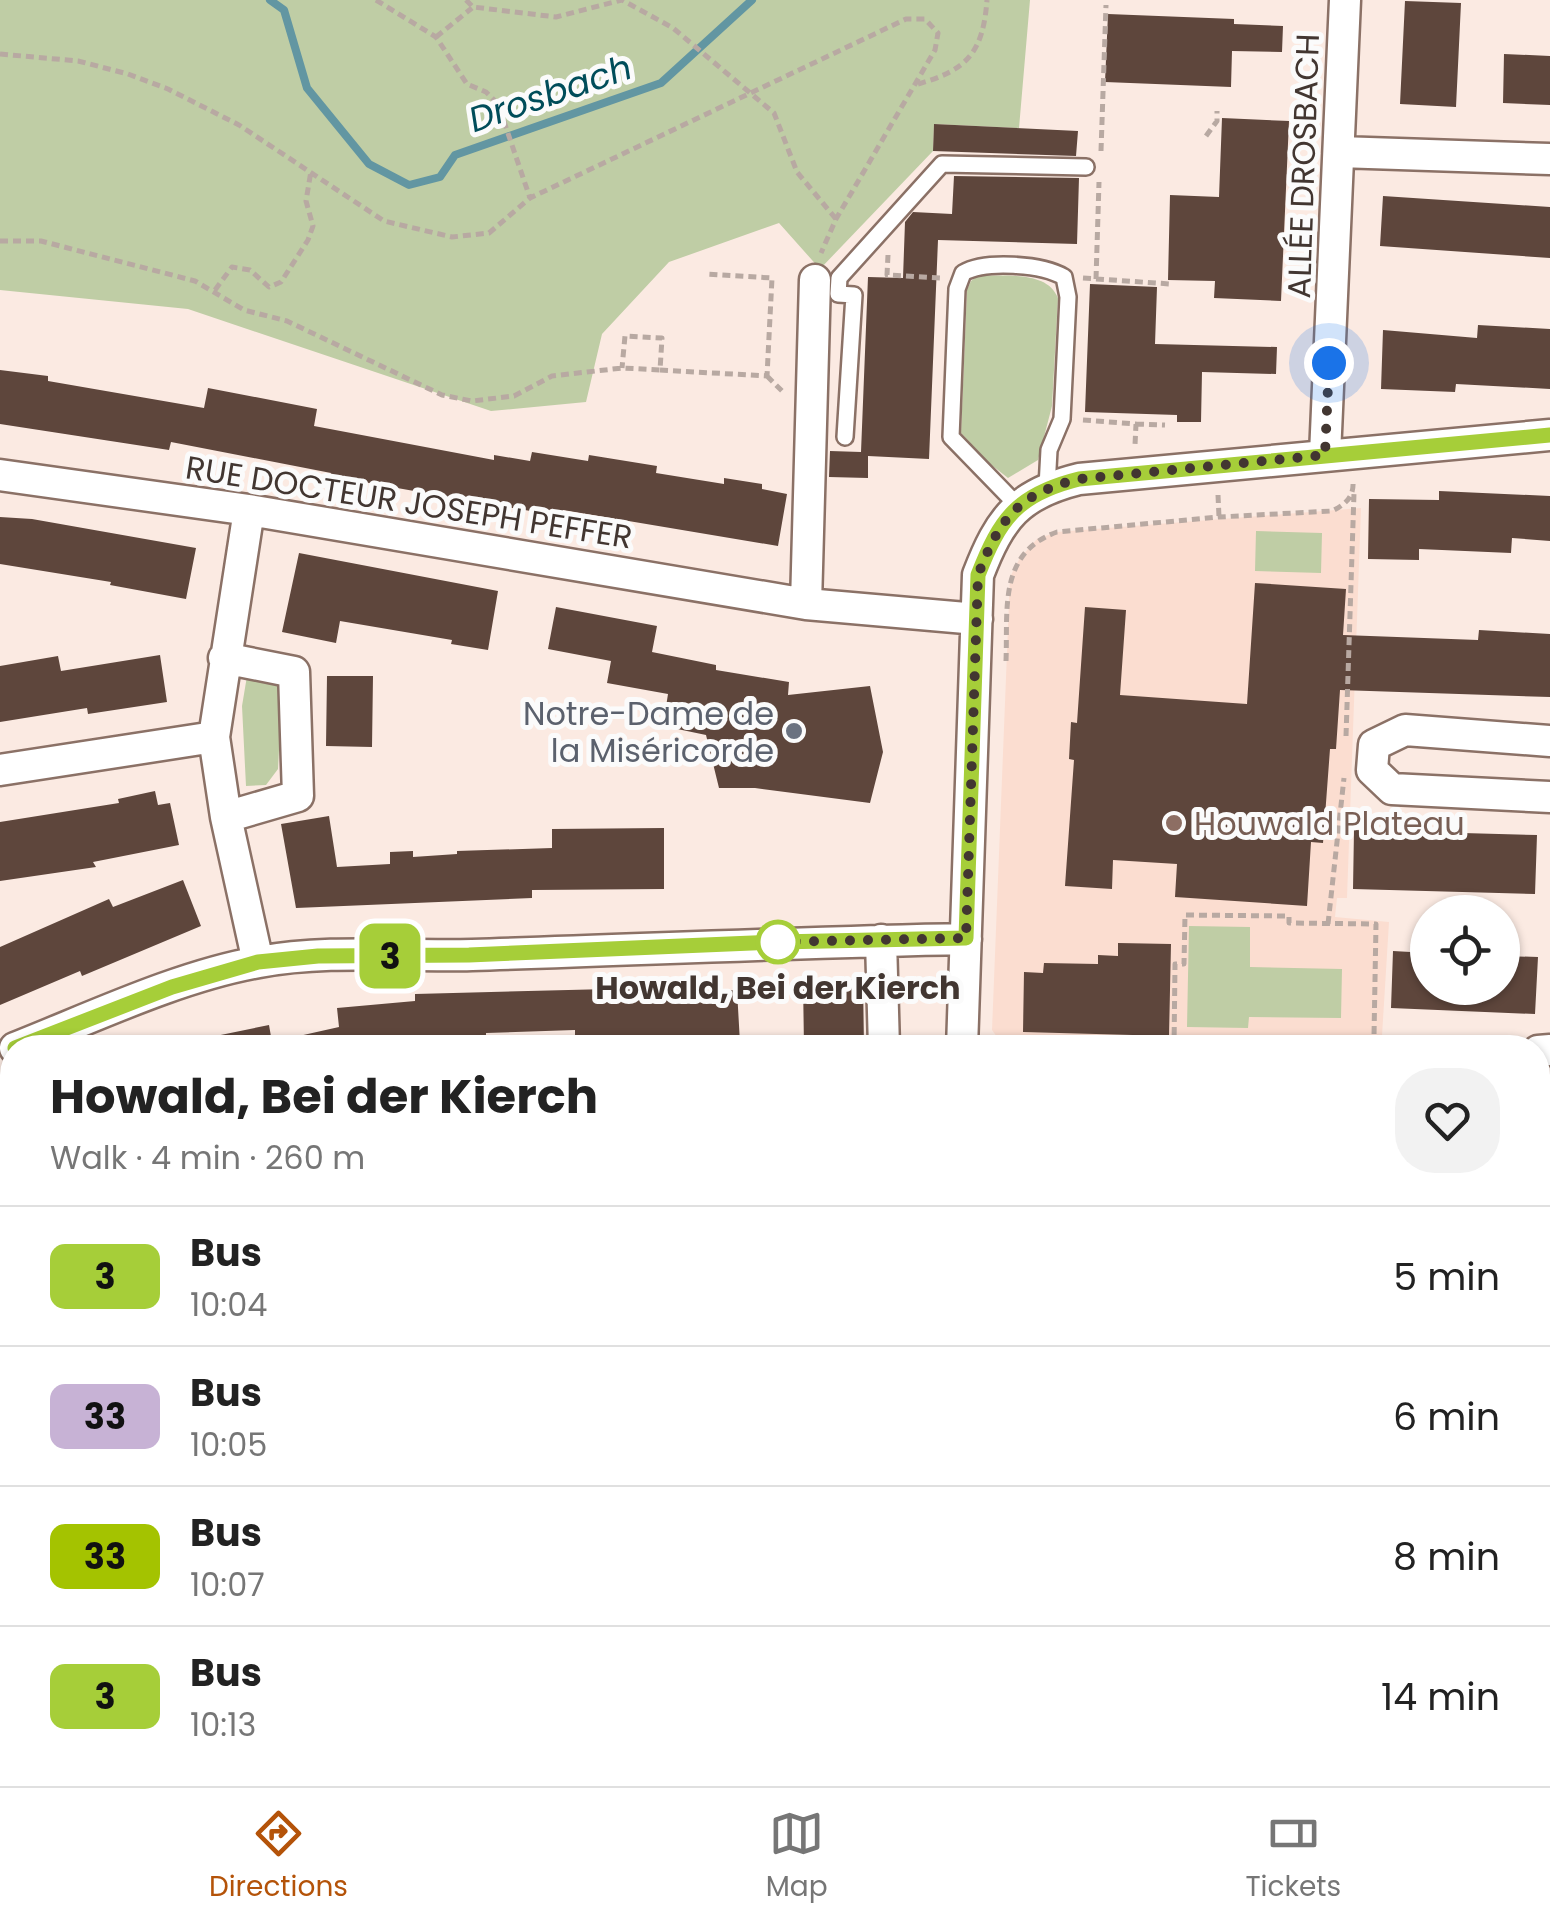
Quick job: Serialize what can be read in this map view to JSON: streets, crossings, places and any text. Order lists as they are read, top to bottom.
{
  "streets": {
    "street": ["ALLÉE DROSBACH", "RUE DOCTEUR JOSEPH PEFFER"]
  },
  "water": ["Drosbach"],
  "places": ["Notre-Dame de la Miséricorde", "Houwald Plateau", "Howald, Bei der Kierch"],
  "lines": ["bus line 3"],
  "page": {
    "on_map": "3",
    "heading": ["Howald, Bei der Kierch", "Walk · 4 min · 260 m"],
    "list": [
      {
        "mark": "3",
        "name": "Bus",
        "note": "10:04",
        "value": "5 min"
      },
      {
        "mark": "33",
        "name": "Bus",
        "note": "10:05",
        "value": "6 min"
      },
      {
        "mark": "33",
        "name": "Bus",
        "note": "10:07",
        "value": "8 min"
      },
      {
        "mark": "3",
        "name": "Bus",
        "note": "10:13",
        "value": "14 min"
      }
    ],
    "tabs": ["Directions", "Map", "Tickets"]
  }
}
